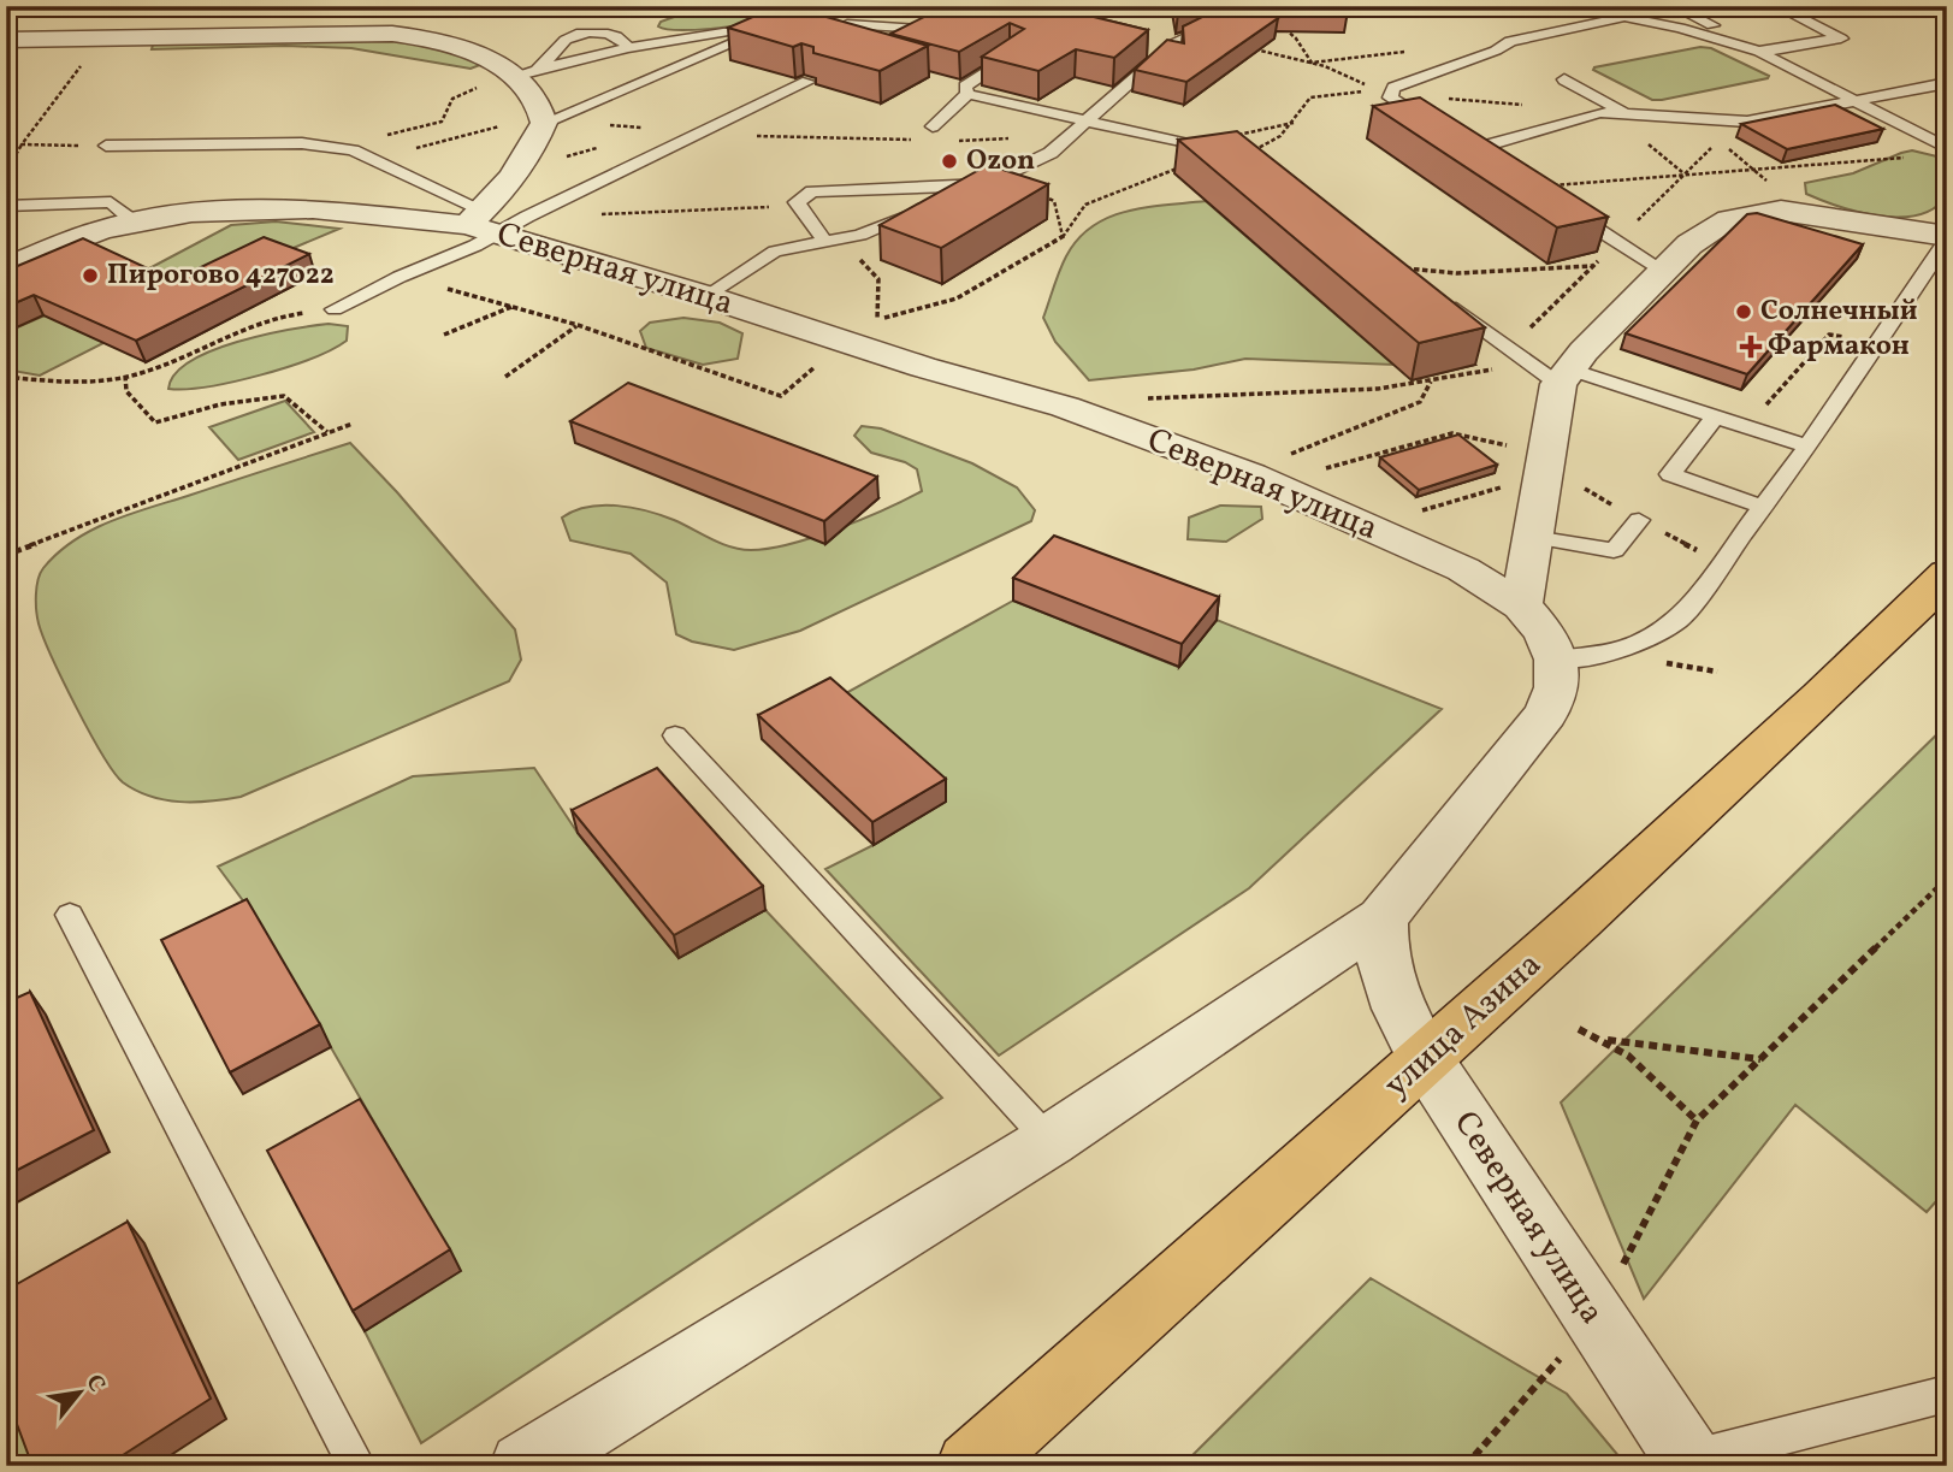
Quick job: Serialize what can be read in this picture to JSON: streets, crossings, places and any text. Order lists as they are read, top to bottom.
{
  "streets": {
    "main road": ["улица Азина"],
    "street": ["Северная улица"]
  },
  "crossings": [
    ["Северная улица", "улица Азина"]
  ],
  "places": {
    "other": ["Ozon", "Пирогово 427022", "Солнечный"],
    "health": ["Фармакон"]
  },
  "north": "top right"
}
